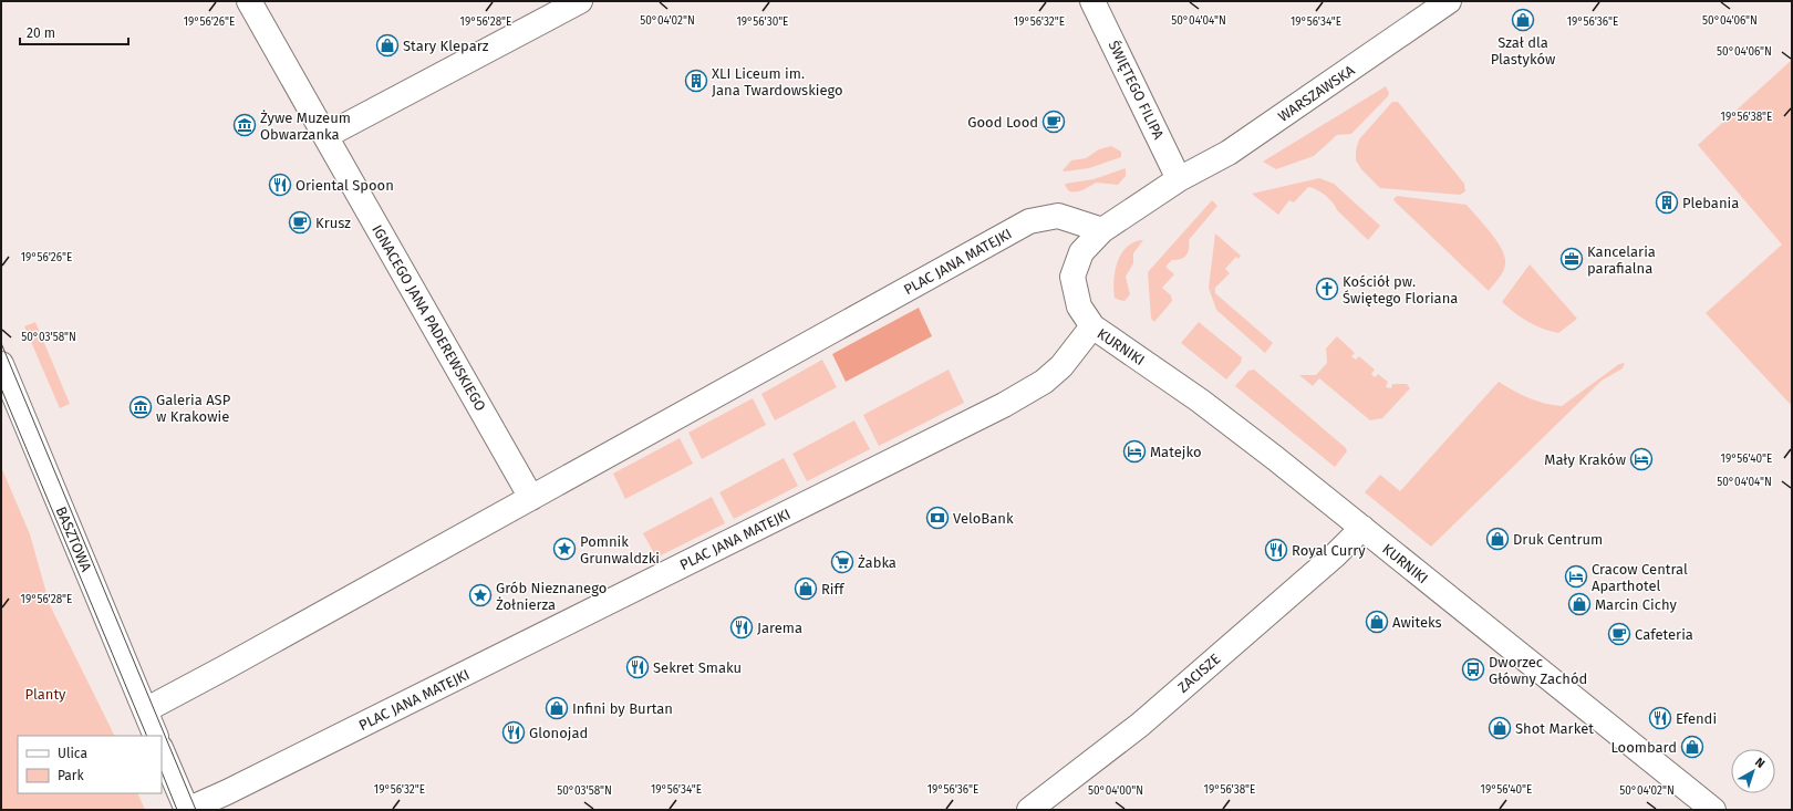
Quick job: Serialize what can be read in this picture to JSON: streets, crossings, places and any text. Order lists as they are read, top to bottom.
{
  "streets": {
    "street": [
      "ŚWIĘTEGO FILIPA",
      "WARSZAWSKA",
      "PLAC JANA MATEJKI",
      "IGNACEGO JANA PADEREWSKIEGO",
      "KURNIKI",
      "BASZTOWA",
      "ZACISZE"
    ]
  },
  "crossings": [
    ["ŚWIĘTEGO FILIPA", "WARSZAWSKA"],
    ["PLAC JANA MATEJKI", "IGNACEGO JANA PADEREWSKIEGO"],
    ["PLAC JANA MATEJKI", "KURNIKI"],
    ["PLAC JANA MATEJKI", "BASZTOWA"],
    ["KURNIKI", "ZACISZE"]
  ],
  "parks": ["Planty"],
  "places": {
    "shop": [
      "Szał dla Plastyków",
      "Stary Kleparz",
      "Druk Centrum",
      "Riff",
      "Marcin Cichy",
      "Awiteks",
      "Infini by Burtan",
      "Shot Market",
      "Loombard"
    ],
    "building": ["XLI Liceum im. Jana Twardowskiego", "Plebania"],
    "cafe": ["Good Lood", "Krusz", "Cafeteria"],
    "museum": ["Żywe Muzeum Obwarzanka", "Galeria ASP w Krakowie"],
    "restaurant": [
      "Oriental Spoon",
      "Royal Curry",
      "Jarema",
      "Sekret Smaku",
      "Efendi",
      "Glonojad"
    ],
    "office": ["Kancelaria parafialna"],
    "church": ["Kościół pw. Świętego Floriana"],
    "hotel": ["Matejko", "Mały Kraków", "Cracow Central Aparthotel"],
    "bank": ["VeloBank"],
    "place": ["Pomnik Grunwaldzki", "Grób Nieznanego Żołnierza"],
    "supermarket": ["Żabka"],
    "bus stop": ["Dworzec Główny Zachód"]
  },
  "legend": ["Ulica", "Park"],
  "scale_bar": "20 m",
  "north": "top right",
  "coordinates": [
    "50°04'02\"N",
    "50°04'04\"N",
    "50°04'06\"N",
    "19°56'26\"E",
    "19°56'28\"E",
    "19°56'30\"E",
    "19°56'32\"E",
    "19°56'34\"E",
    "19°56'36\"E",
    "19°56'38\"E",
    "50°03'58\"N",
    "19°56'40\"E",
    "50°04'00\"N"
  ]
}
